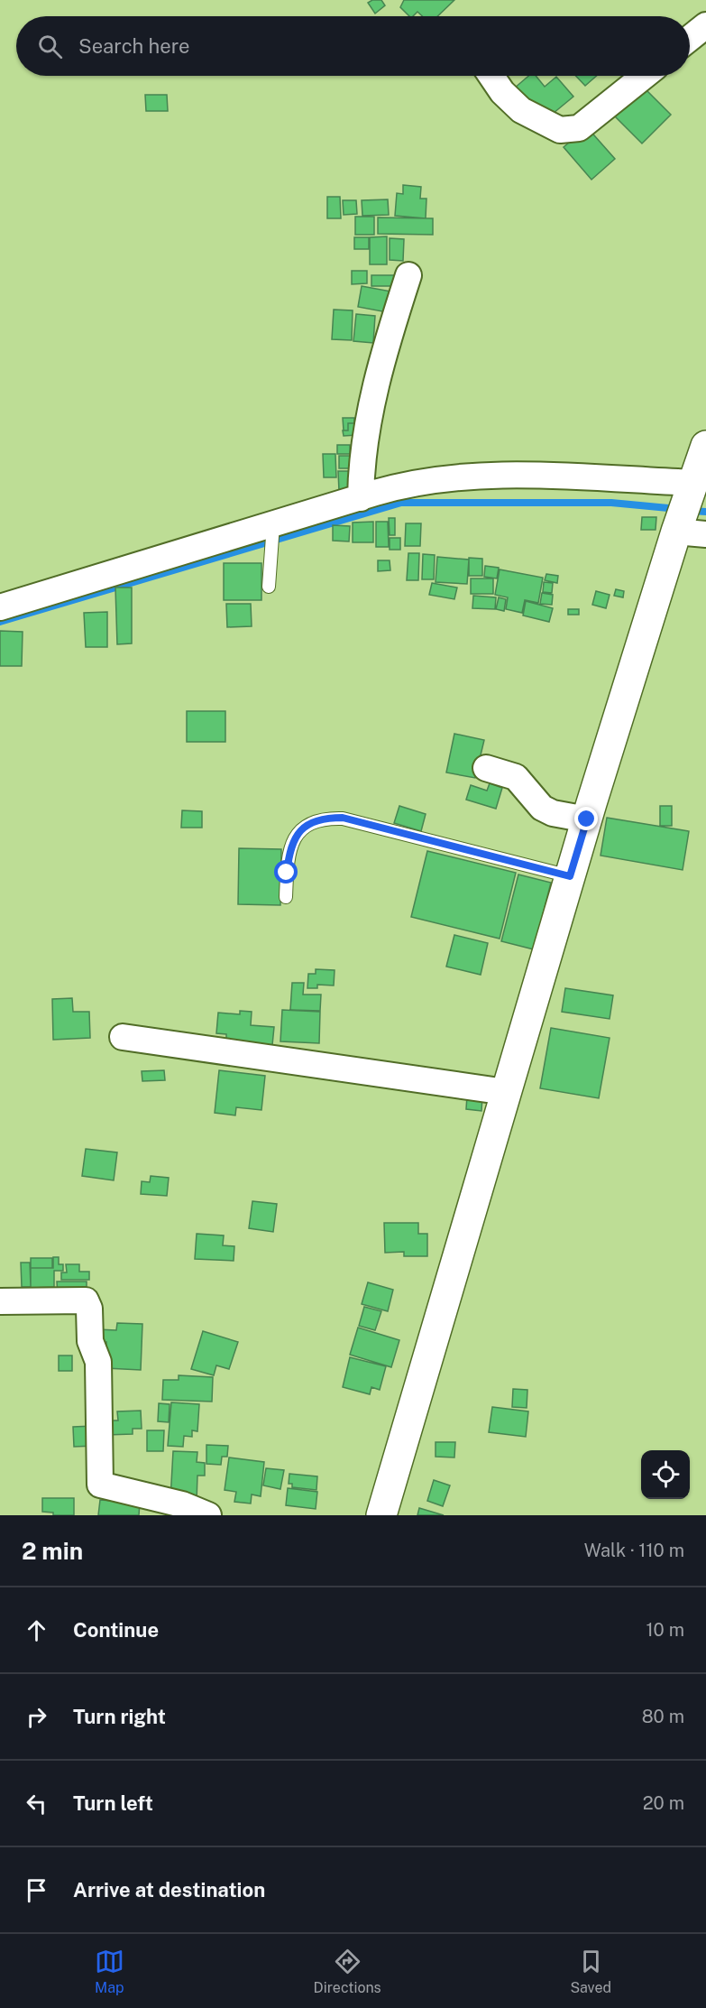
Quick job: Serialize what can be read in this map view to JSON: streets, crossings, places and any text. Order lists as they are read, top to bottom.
{
  "page": {
    "search": "Search here",
    "heading": ["2 min", "Walk · 110 m"],
    "list": [
      ["Continue", "10 m"],
      ["Turn right", "80 m"],
      ["Turn left", "20 m"],
      "Arrive at destination"
    ],
    "nav": ["Map", "Directions", "Saved"]
  }
}
